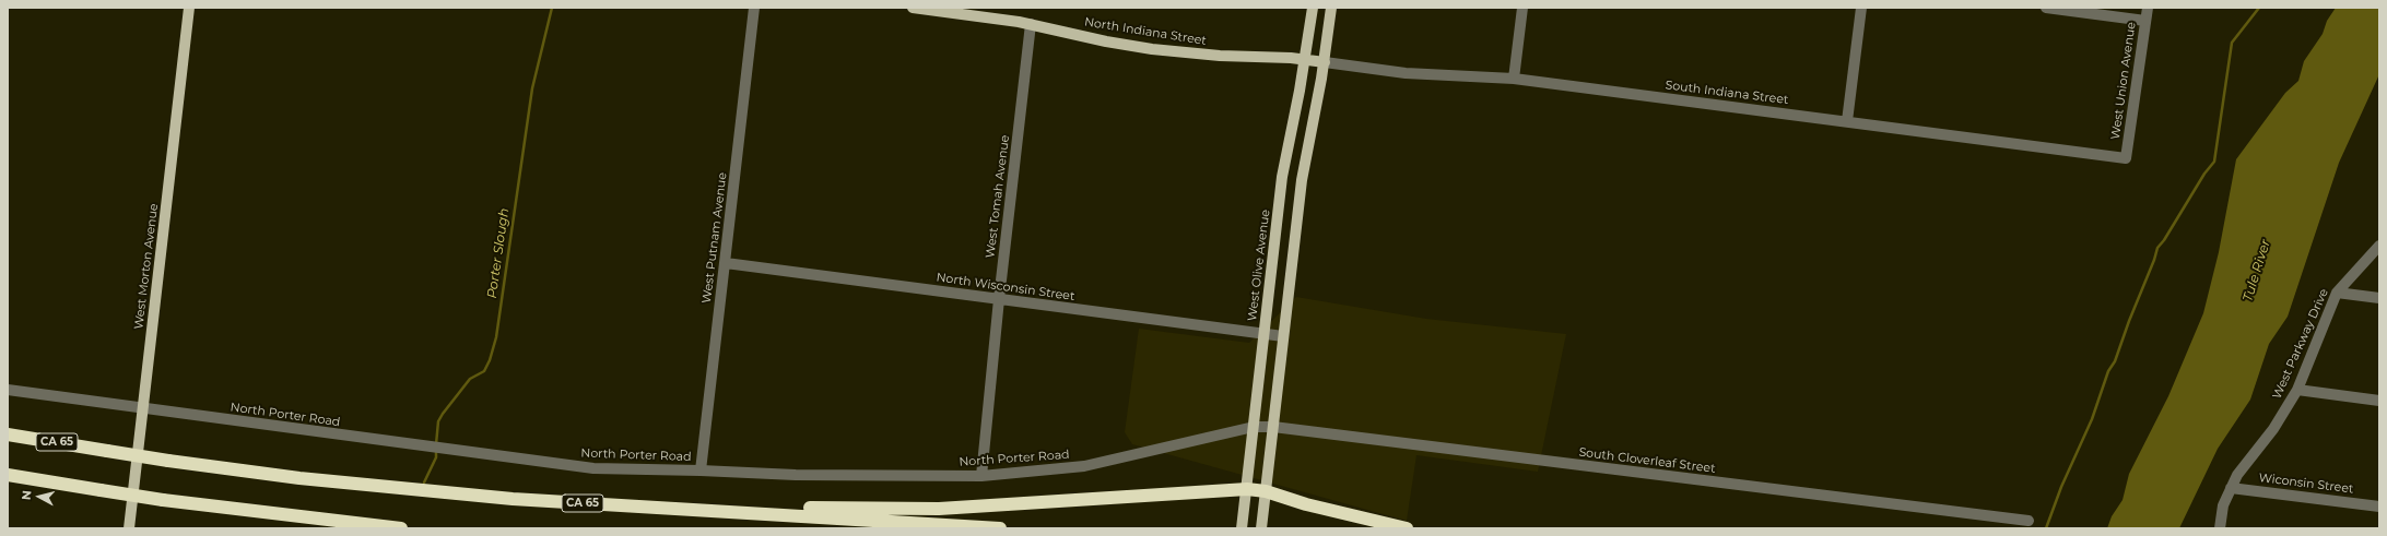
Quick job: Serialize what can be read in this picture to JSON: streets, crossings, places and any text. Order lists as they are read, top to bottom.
{
  "streets": {
    "highway": ["CA 65"],
    "main road": ["North Indiana Street", "West Olive Avenue", "West Morton Avenue"],
    "street": [
      "West Union Avenue",
      "South Indiana Street",
      "West Tomah Avenue",
      "West Putnam Avenue",
      "North Wisconsin Street",
      "West Parkway Drive",
      "North Porter Road",
      "South Cloverleaf Street",
      "Wiconsin Street"
    ]
  },
  "crossings": [
    ["North Indiana Street", "South Indiana Street"],
    ["North Indiana Street", "West Tomah Avenue"],
    ["North Indiana Street", "West Olive Avenue"],
    ["West Union Avenue", "South Indiana Street"],
    ["South Indiana Street", "West Olive Avenue"],
    ["West Tomah Avenue", "North Wisconsin Street"],
    ["West Tomah Avenue", "North Porter Road"],
    ["West Putnam Avenue", "North Wisconsin Street"],
    ["West Putnam Avenue", "North Porter Road"],
    ["West Olive Avenue", "North Wisconsin Street"],
    ["West Olive Avenue", "North Porter Road"],
    ["West Olive Avenue", "South Cloverleaf Street"],
    ["West Morton Avenue", "North Porter Road"],
    ["West Parkway Drive", "Wiconsin Street"],
    ["North Porter Road", "South Cloverleaf Street"]
  ],
  "water": ["Porter Slough", "Tule River"],
  "north": "left"
}
